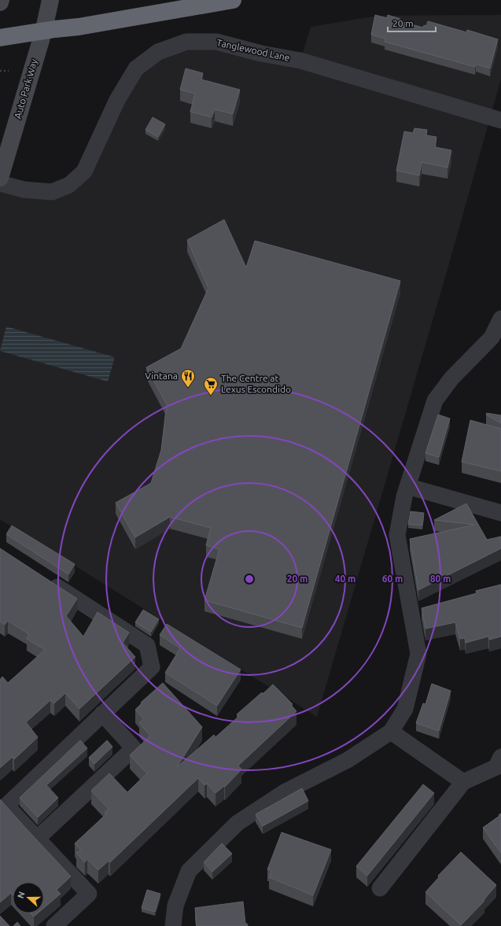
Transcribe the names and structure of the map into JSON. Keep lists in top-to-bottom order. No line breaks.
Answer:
{"streets":{"main road":["Auto Park Way"],"street":["Tanglewood Lane"]},"places":{"restaurant":["Vintana"],"supermarket":["The Centre at Lexus Escondido"]},"scale_bar":"20 m","north":"left","rings":["20 m","40 m","60 m","80 m"]}
